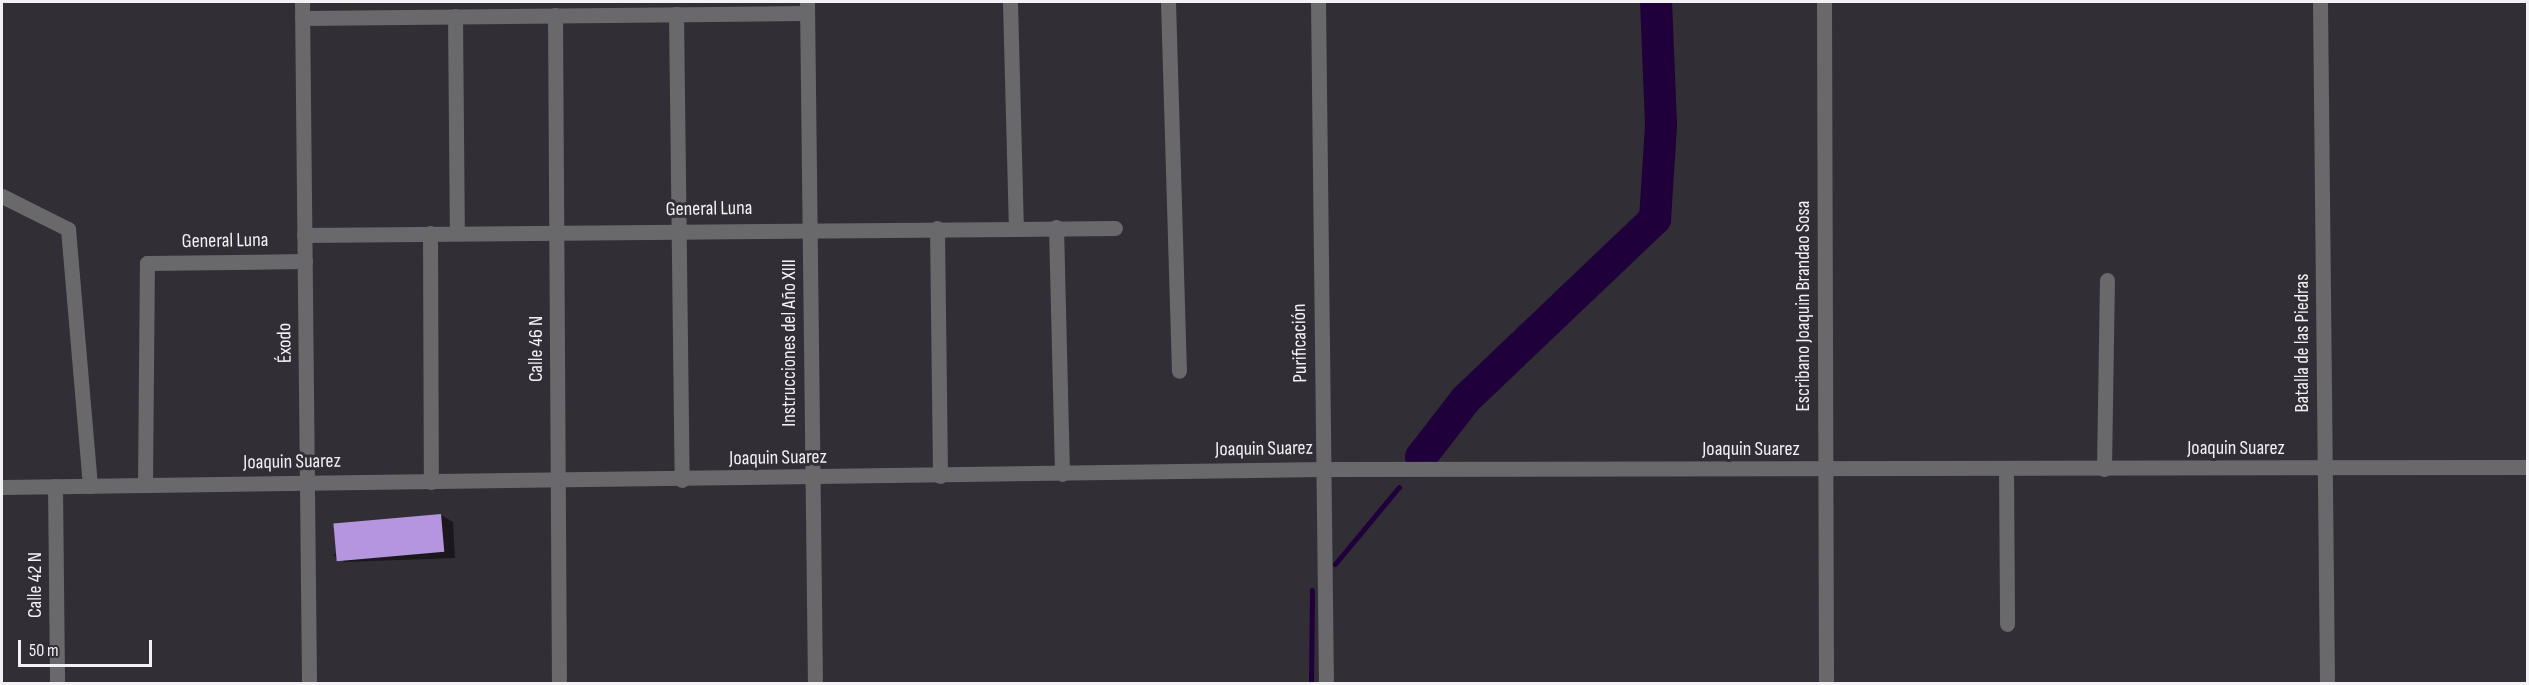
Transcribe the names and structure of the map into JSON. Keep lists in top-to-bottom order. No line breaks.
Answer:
{"streets":{"street":["General Luna","Escribano Joaquin Brandao Sosa","Éxodo","Instrucciones del Año XIII","Purificación","Batalla de las Piedras","Calle 46 N","Joaquin Suarez","Calle 42 N"]},"crossings":[["General Luna","Éxodo"],["General Luna","Instrucciones del Año XIII"],["General Luna","Calle 46 N"],["General Luna","Joaquin Suarez"],["Escribano Joaquin Brandao Sosa","Joaquin Suarez"],["Éxodo","Joaquin Suarez"],["Instrucciones del Año XIII","Joaquin Suarez"],["Purificación","Joaquin Suarez"],["Batalla de las Piedras","Joaquin Suarez"],["Calle 46 N","Joaquin Suarez"],["Joaquin Suarez","Calle 42 N"]],"scale_bar":"50 m"}
